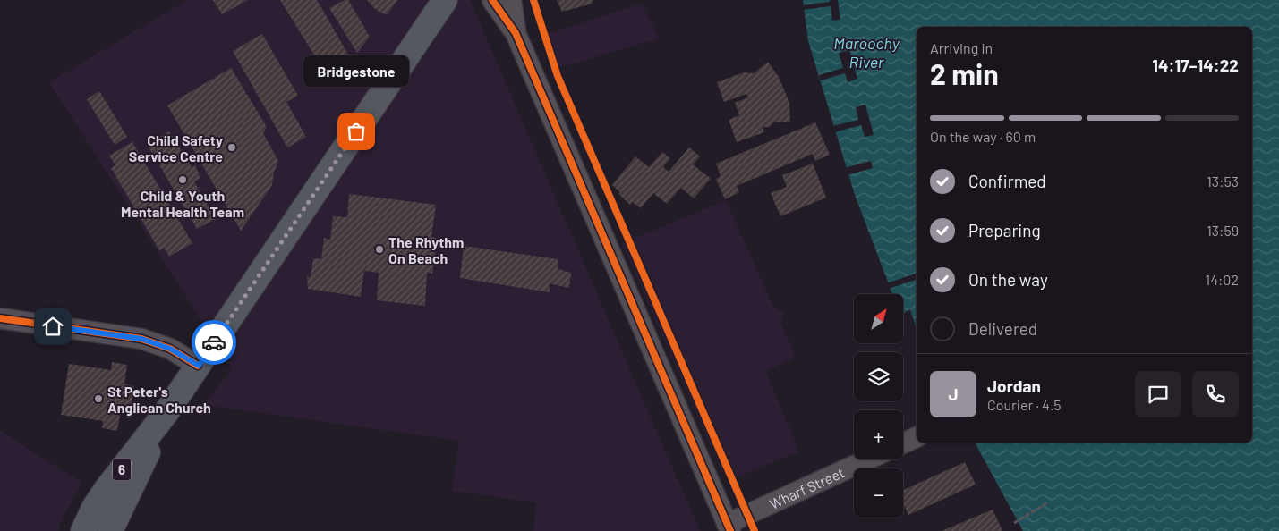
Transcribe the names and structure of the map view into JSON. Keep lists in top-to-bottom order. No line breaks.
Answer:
{"streets":{"main road":["6"],"street":["Wharf Street"]},"water":["Maroochy River"],"places":["Bridgestone","Child Safety Service Centre","Child & Youth Mental Health Team","The Rhythm On Beach","St Peter's Anglican Church"],"north":"top right","page":{"heading":["2 min","Arriving in","14:17–14:22"],"panel":["Jordan","Courier · 4.5"],"bubble":"Bridgestone","bar":"On the way · 60 m","list":[["Confirmed","13:53"],["Preparing","13:59"],["On the way","14:02"],"Delivered"],"map_buttons":["+","−"],"round":"J"}}
